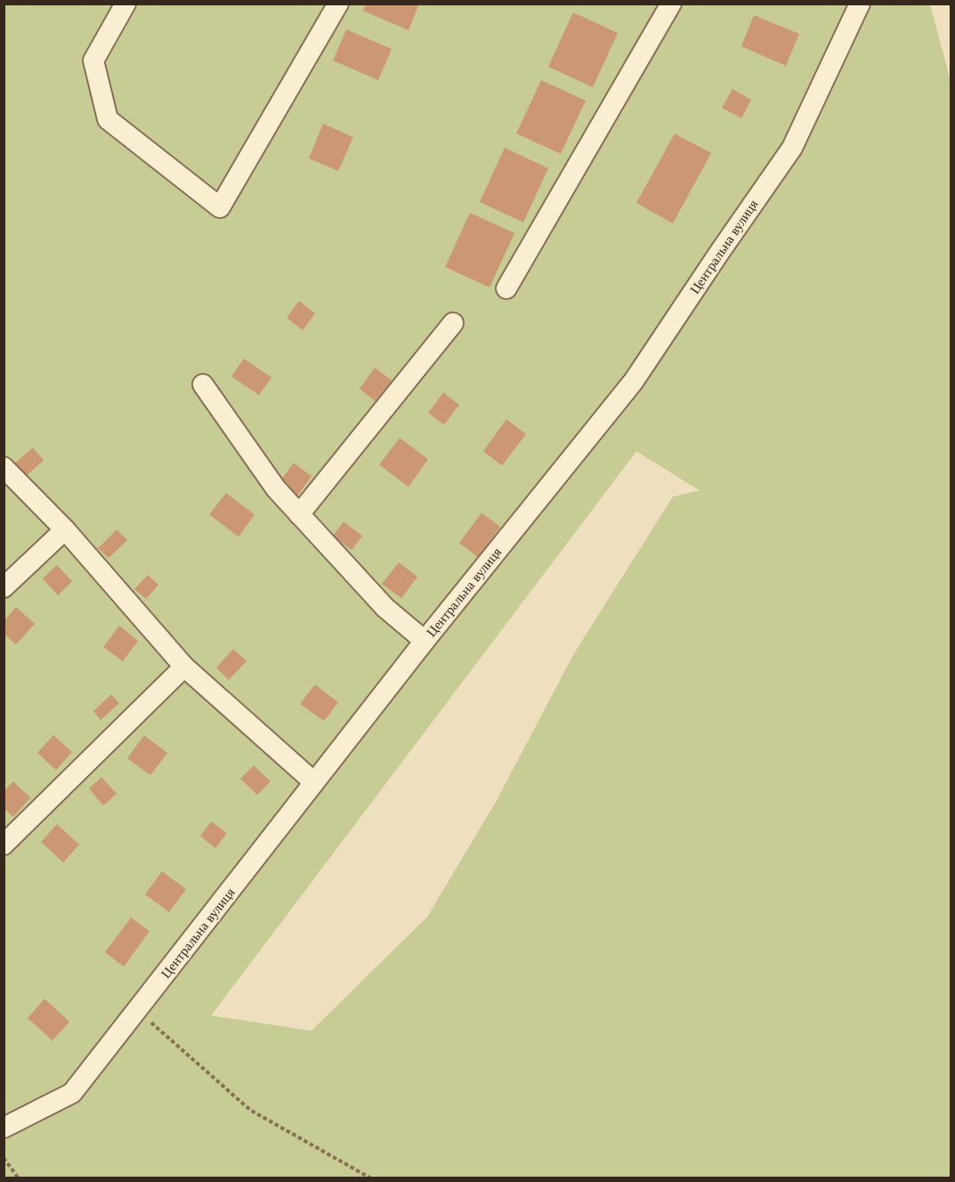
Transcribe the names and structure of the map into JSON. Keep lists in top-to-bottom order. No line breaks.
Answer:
{"streets":{"street":["Центральна вулиця"]}}
